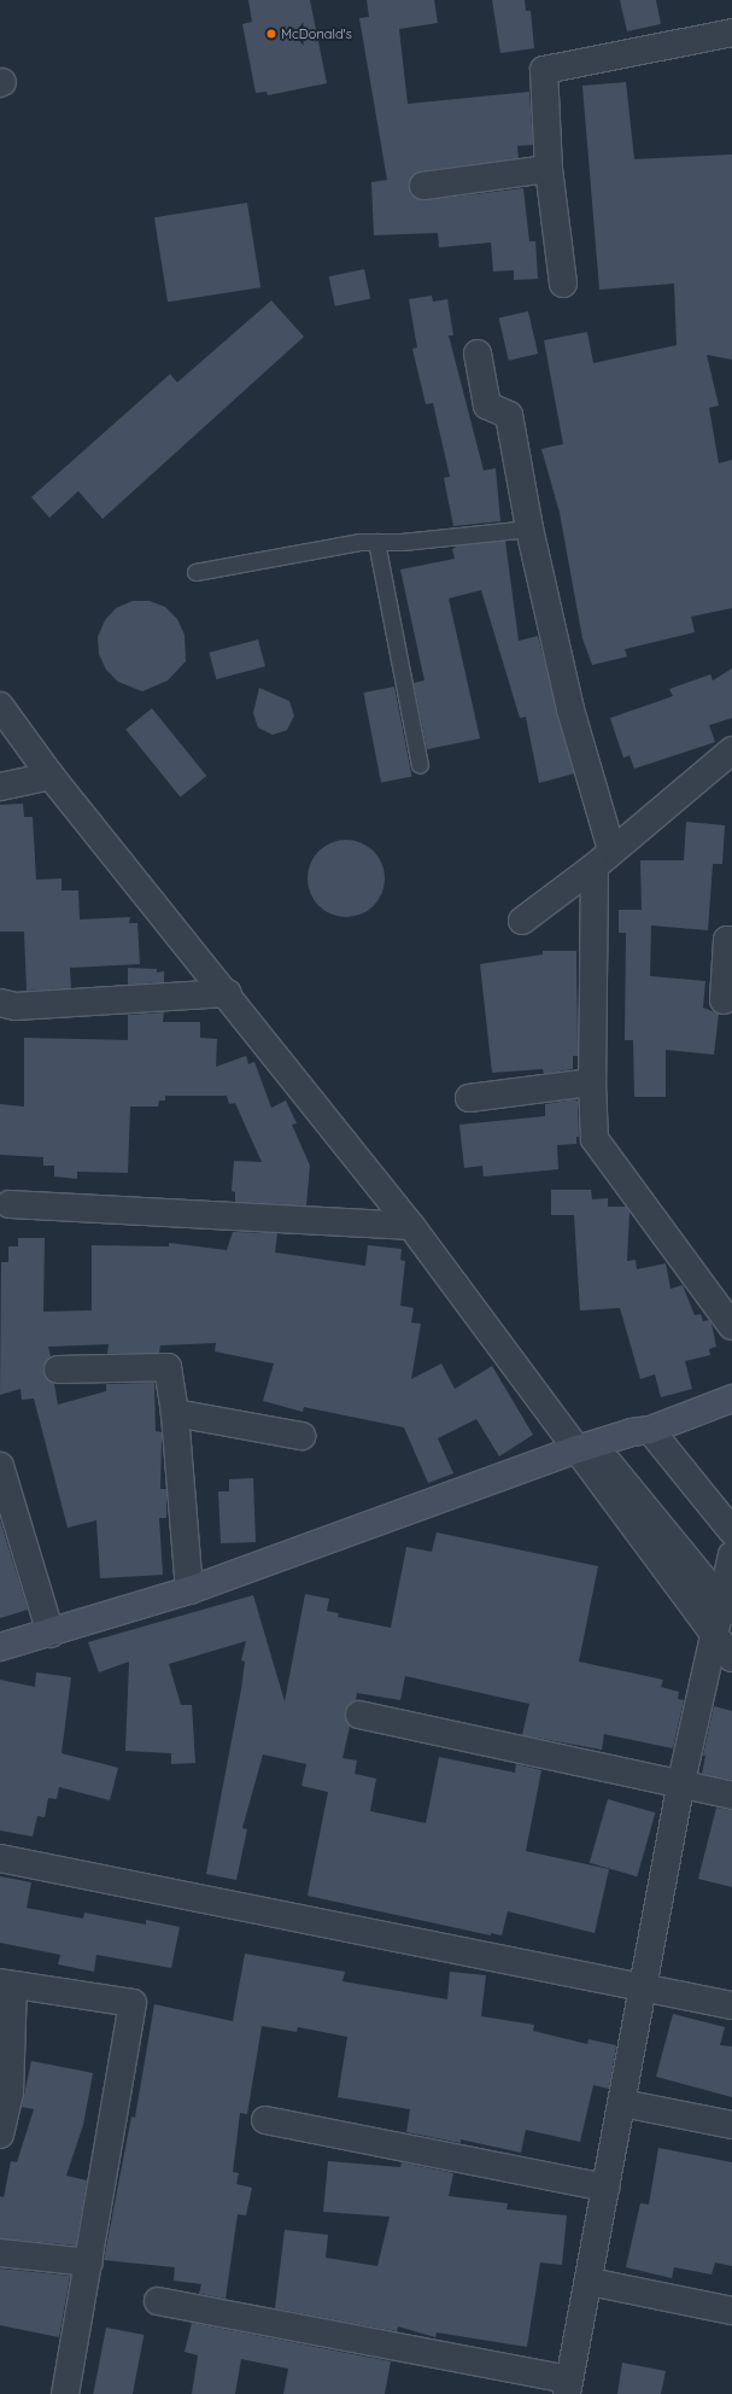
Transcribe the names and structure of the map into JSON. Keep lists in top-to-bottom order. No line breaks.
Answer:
{"places":["McDonald's"]}
